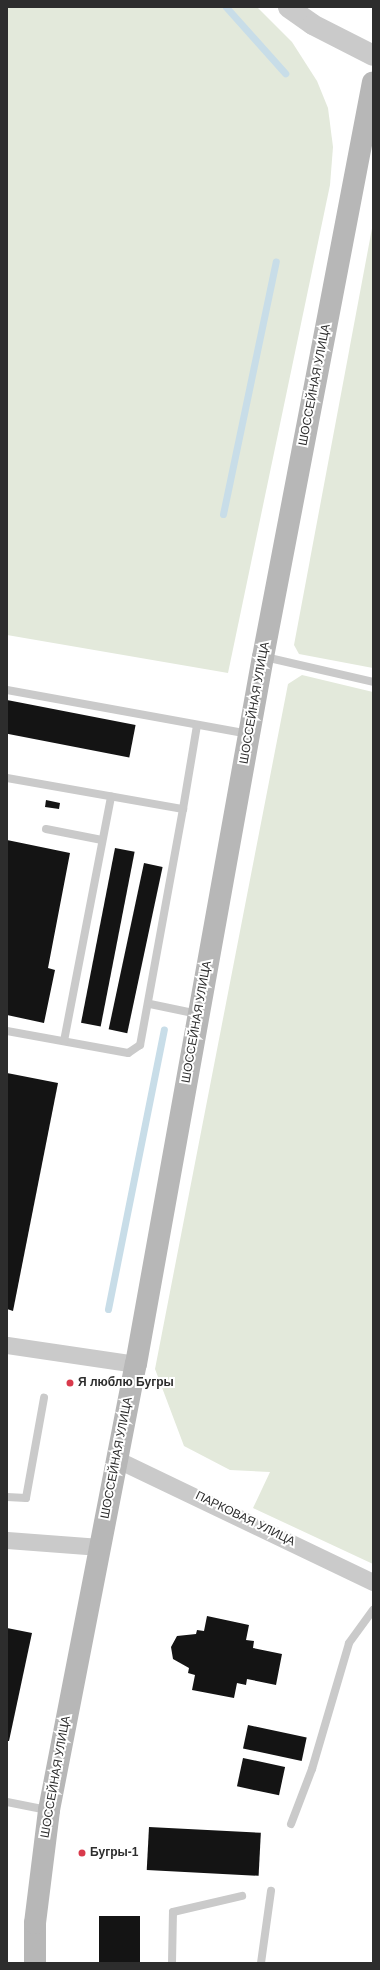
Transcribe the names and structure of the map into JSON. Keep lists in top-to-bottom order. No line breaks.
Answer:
{"streets":{"main road":["ШОССЕЙНАЯ УЛИЦА"],"street":["ПАРКОВАЯ УЛИЦА"]},"crossings":[["ШОССЕЙНАЯ УЛИЦА","ПАРКОВАЯ УЛИЦА"]],"places":["Я люблю Бугры","Бугры-1"]}
